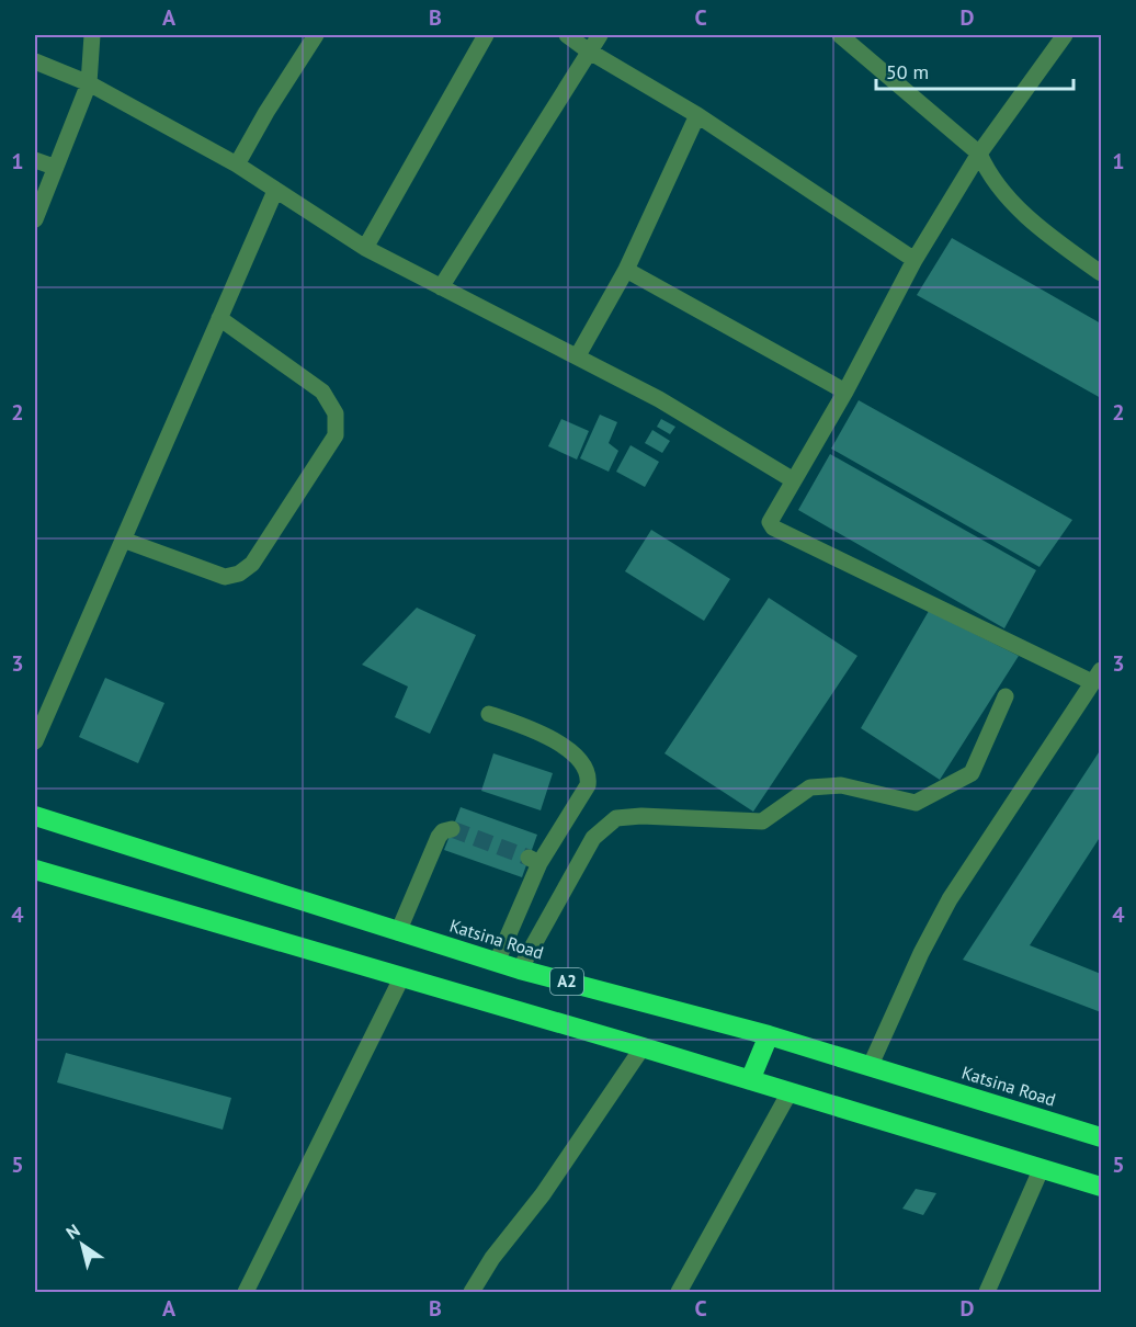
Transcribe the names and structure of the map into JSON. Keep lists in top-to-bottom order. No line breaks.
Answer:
{"streets":{"highway":["Katsina Road","A2"]},"scale_bar":"50 m","north":"top left","grid":{"columns":["A","B","C","D"],"rows":["1","2","3","4","5"]}}
